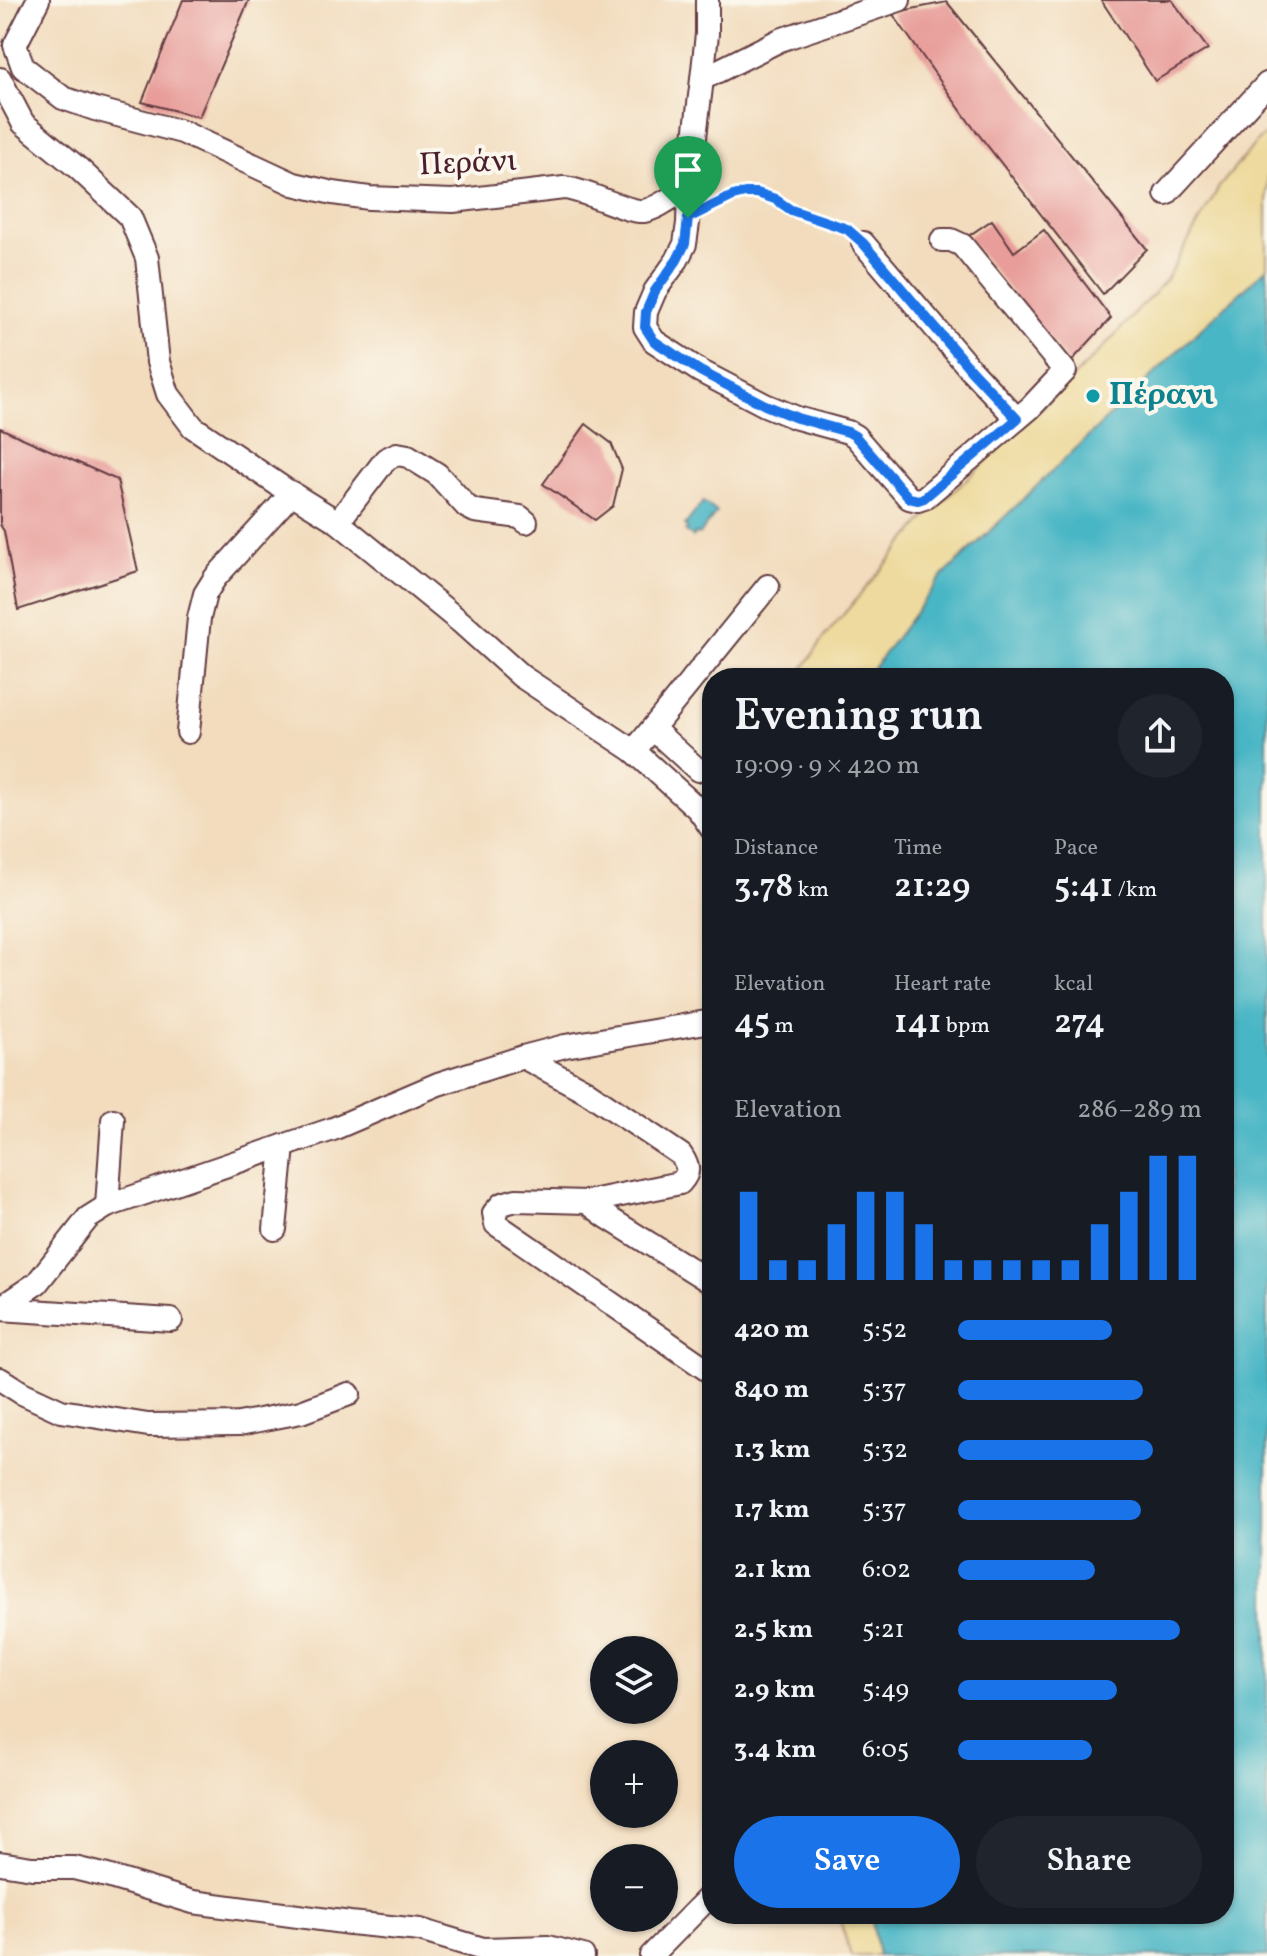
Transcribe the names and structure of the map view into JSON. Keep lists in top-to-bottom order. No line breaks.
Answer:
{"streets":{"street":["Περάνι"]},"places":["Πέρανι"],"page":{"heading":["Evening run","19:09 · 9 × 420 m"],"stats":[["Distance","3.78 km"],["Time","21:29"],["Pace","5:41 /km"],["Elevation","45 m"],["Heart rate","141 bpm"],["kcal","274"]],"chart":["Elevation","286–289 m"],"list":[{"name":"420 m","note":"5:52"},{"name":"840 m","note":"5:37"},{"name":"1.3 km","note":"5:32"},{"name":"1.7 km","note":"5:37"},{"name":"2.1 km","note":"6:02"},{"name":"2.5 km","note":"5:21"},{"name":"2.9 km","note":"5:49"},{"name":"3.4 km","note":"6:05"}],"map_buttons":["+","−"],"buttons":["Save","Share"]}}
